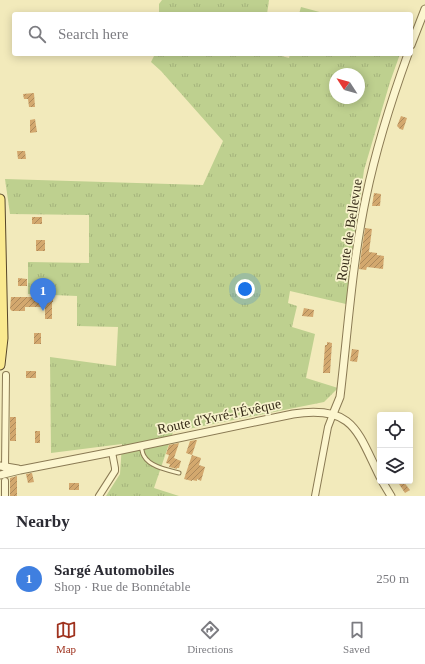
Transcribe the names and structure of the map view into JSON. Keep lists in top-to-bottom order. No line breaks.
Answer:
{"streets":{"street":["Route de Bellevue","Route d'Yvré-l'Évêque"]},"crossings":[["Route de Bellevue","Route d'Yvré-l'Évêque"]],"north":"top left","page":{"search":"Search here","pins":"1","heading":"Nearby","list":[{"mark":"1","name":"Sargé Automobiles","note":"Shop · Rue de Bonnétable","value":"250 m"}],"nav":["Map","Directions","Saved"]}}
